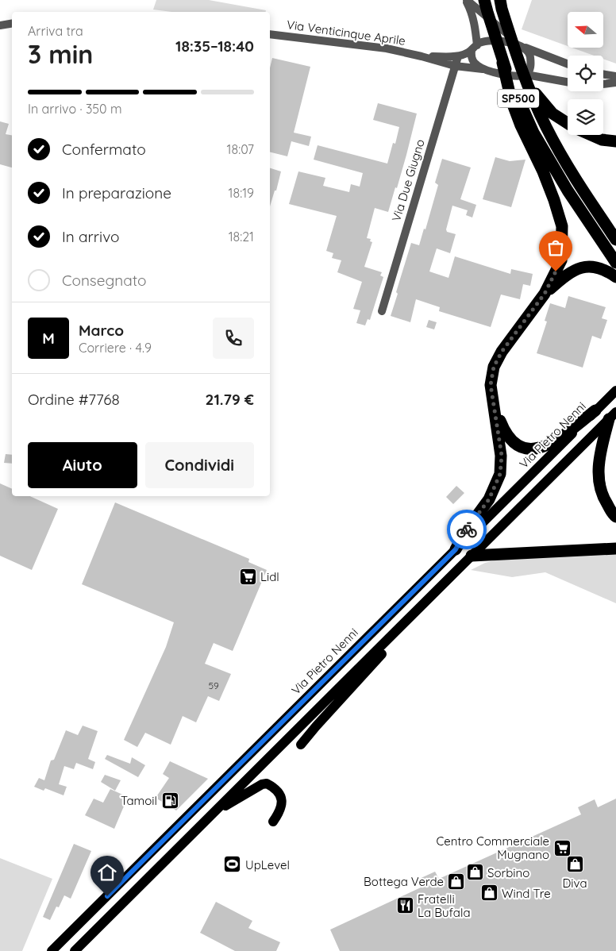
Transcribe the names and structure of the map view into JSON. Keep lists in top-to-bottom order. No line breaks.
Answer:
{"streets":{"highway":["SP500"],"main road":["Via Pietro Nenni"],"street":["Via Venticinque Aprile","Via Due Giugno"]},"crossings":[["Via Venticinque Aprile","SP500"],["Via Venticinque Aprile","Via Due Giugno"]],"places":{"supermarket":["Lidl","Centro Commerciale Mugnano"],"fuel station":["Tamoil"],"sports":["UpLevel"],"shop":["Diva","Sorbino","Bottega Verde","Wind Tre"],"restaurant":["Fratelli La Bufala"]},"house_numbers":["59"],"north":"left","page":{"heading":["3 min","Arriva tra","18:35–18:40"],"panel":["Marco","Corriere · 4.9","Ordine #7768","21.79 €"],"bar":"In arrivo · 350 m","list":[["Confermato","18:07"],["In preparazione","18:19"],["In arrivo","18:21"],"Consegnato"],"round":"M","buttons":["Aiuto","Condividi"]}}
